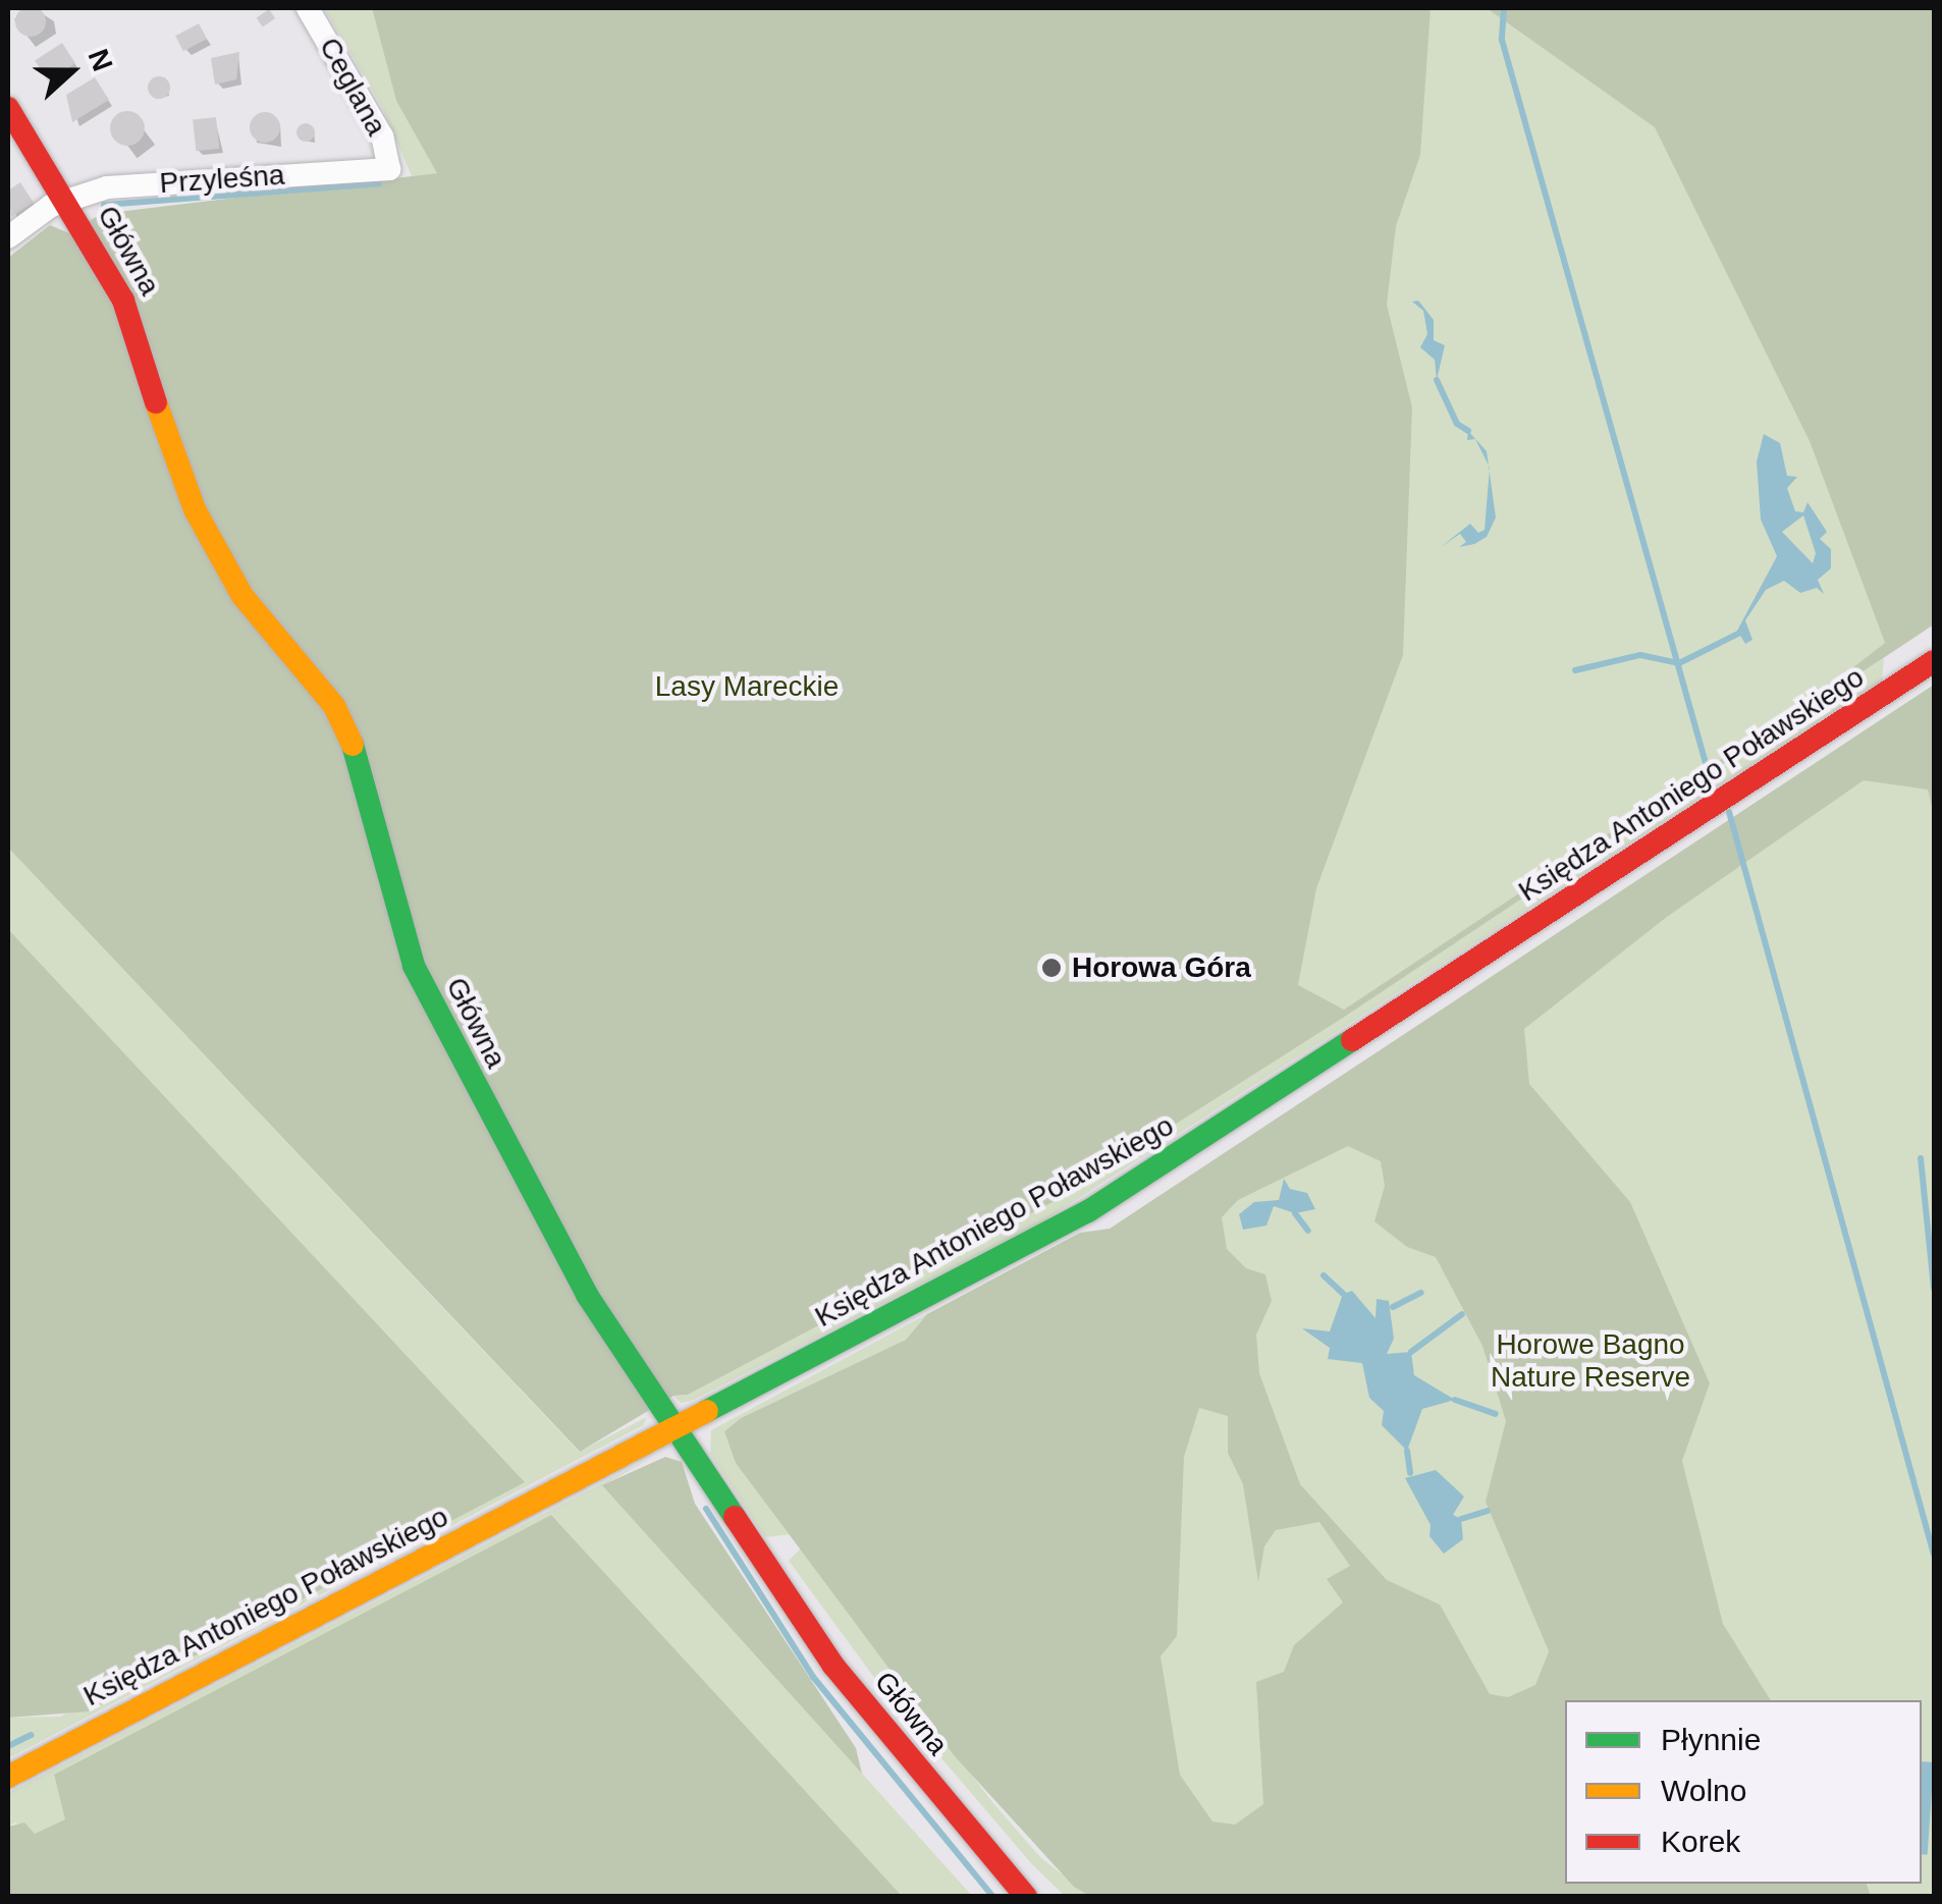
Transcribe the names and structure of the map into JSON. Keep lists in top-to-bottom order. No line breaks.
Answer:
{"streets":{"main road":["Główna","Księdza Antoniego Poławskiego"],"street":["Ceglana","Przyleśna"]},"crossings":[["Ceglana","Przyleśna"],["Przyleśna","Główna"],["Główna","Księdza Antoniego Poławskiego"]],"parks":["Lasy Mareckie","Horowe Bagno Nature Reserve"],"places":["Horowa Góra"],"legend":["Płynnie","Wolno","Korek"],"north":"right"}
